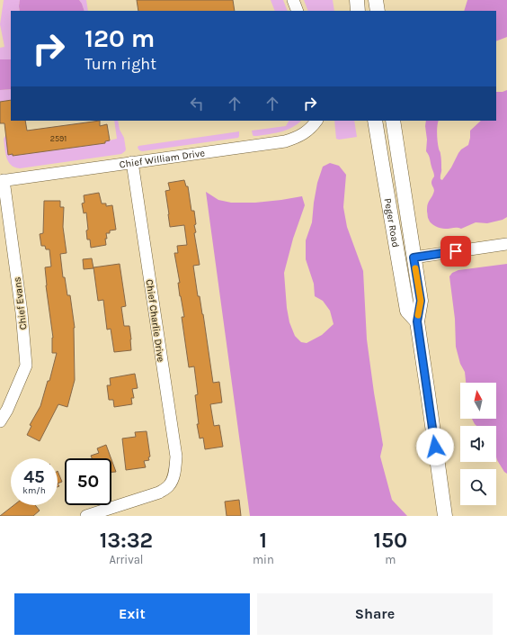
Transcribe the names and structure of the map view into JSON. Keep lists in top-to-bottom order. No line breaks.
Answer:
{"streets":{"main road":["Peger Road"],"street":["Chief William Drive","Chief Evans","Chief Charlie Drive"]},"crossings":[["Chief William Drive","Chief Evans"],["Chief William Drive","Chief Charlie Drive"]],"house_numbers":["2591"],"north":"top","page":{"turn":["120 m","Turn right"],"speed":"45 km/h","limit":"50","eta":["13:32","Arrival","1","min","150","m"],"buttons":["Exit","Share"]}}
